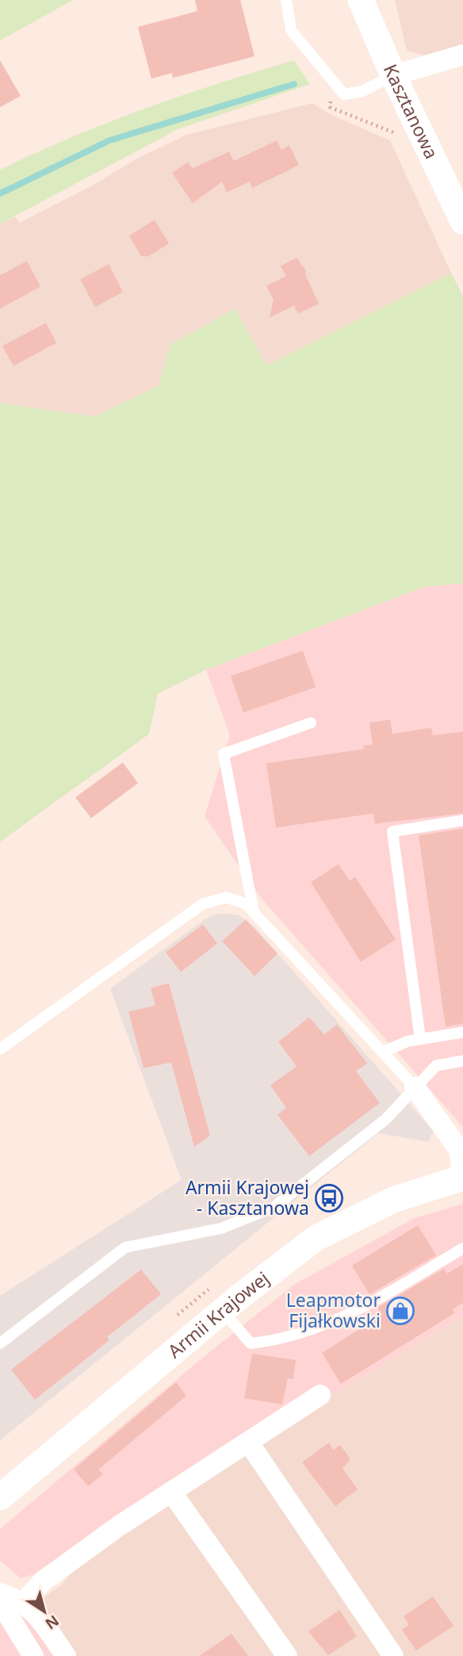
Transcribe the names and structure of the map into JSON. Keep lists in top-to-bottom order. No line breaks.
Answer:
{"streets":{"street":["Kasztanowa","Armii Krajowej"]},"places":{"bus stop":["Armii Krajowej - Kasztanowa"],"shop":["Leapmotor Fijałkowski"]},"north":"bottom right"}
